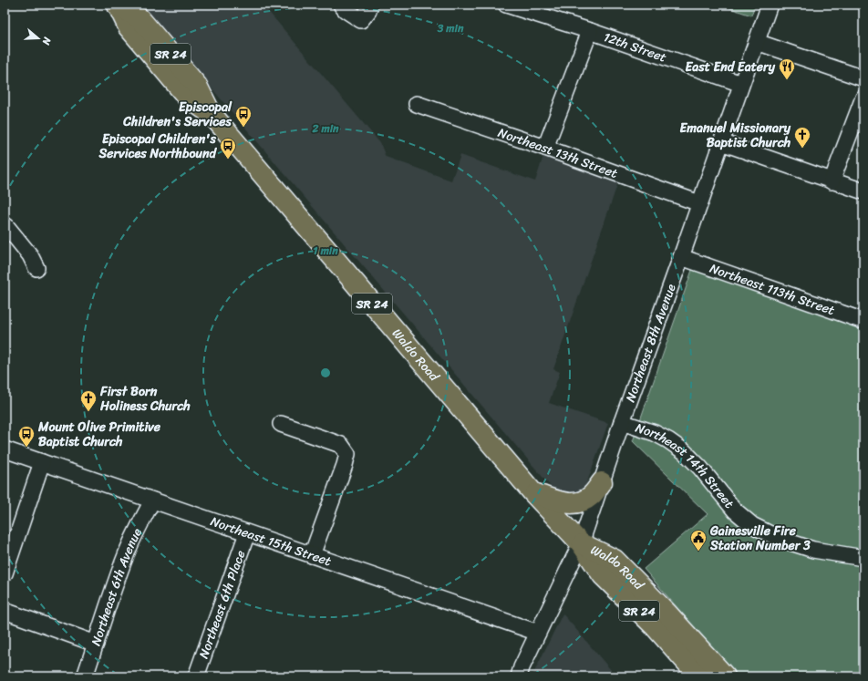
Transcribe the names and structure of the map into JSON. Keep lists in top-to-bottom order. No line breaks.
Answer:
{"streets":{"highway":["SR 24","Waldo Road"],"street":["12th Street","Northeast 13th Street","Northeast 113th Street","Northeast 8th Avenue","Northeast 14th Street","Northeast 15th Street","Northeast 6th Avenue","Northeast 6th Place"]},"crossings":[["12th Street","Northeast 8th Avenue"],["Northeast 13th Street","Northeast 8th Avenue"],["Northeast 113th Street","Northeast 8th Avenue"],["Northeast 8th Avenue","Waldo Road"],["Northeast 8th Avenue","Northeast 14th Street"],["Northeast 8th Avenue","Northeast 15th Street"],["Northeast 15th Street","Northeast 6th Avenue"],["Northeast 15th Street","Northeast 6th Place"]],"places":{"restaurant":["East End Eatery"],"bus stop":["Episcopal Children's Services","Episcopal Children's Services Northbound","Mount Olive Primitive Baptist Church"],"church":["Emanuel Missionary Baptist Church","First Born Holiness Church"],"public building":["Gainesville Fire Station Number 3"]},"north":"right","rings":["3 min","2 min","1 min"]}
